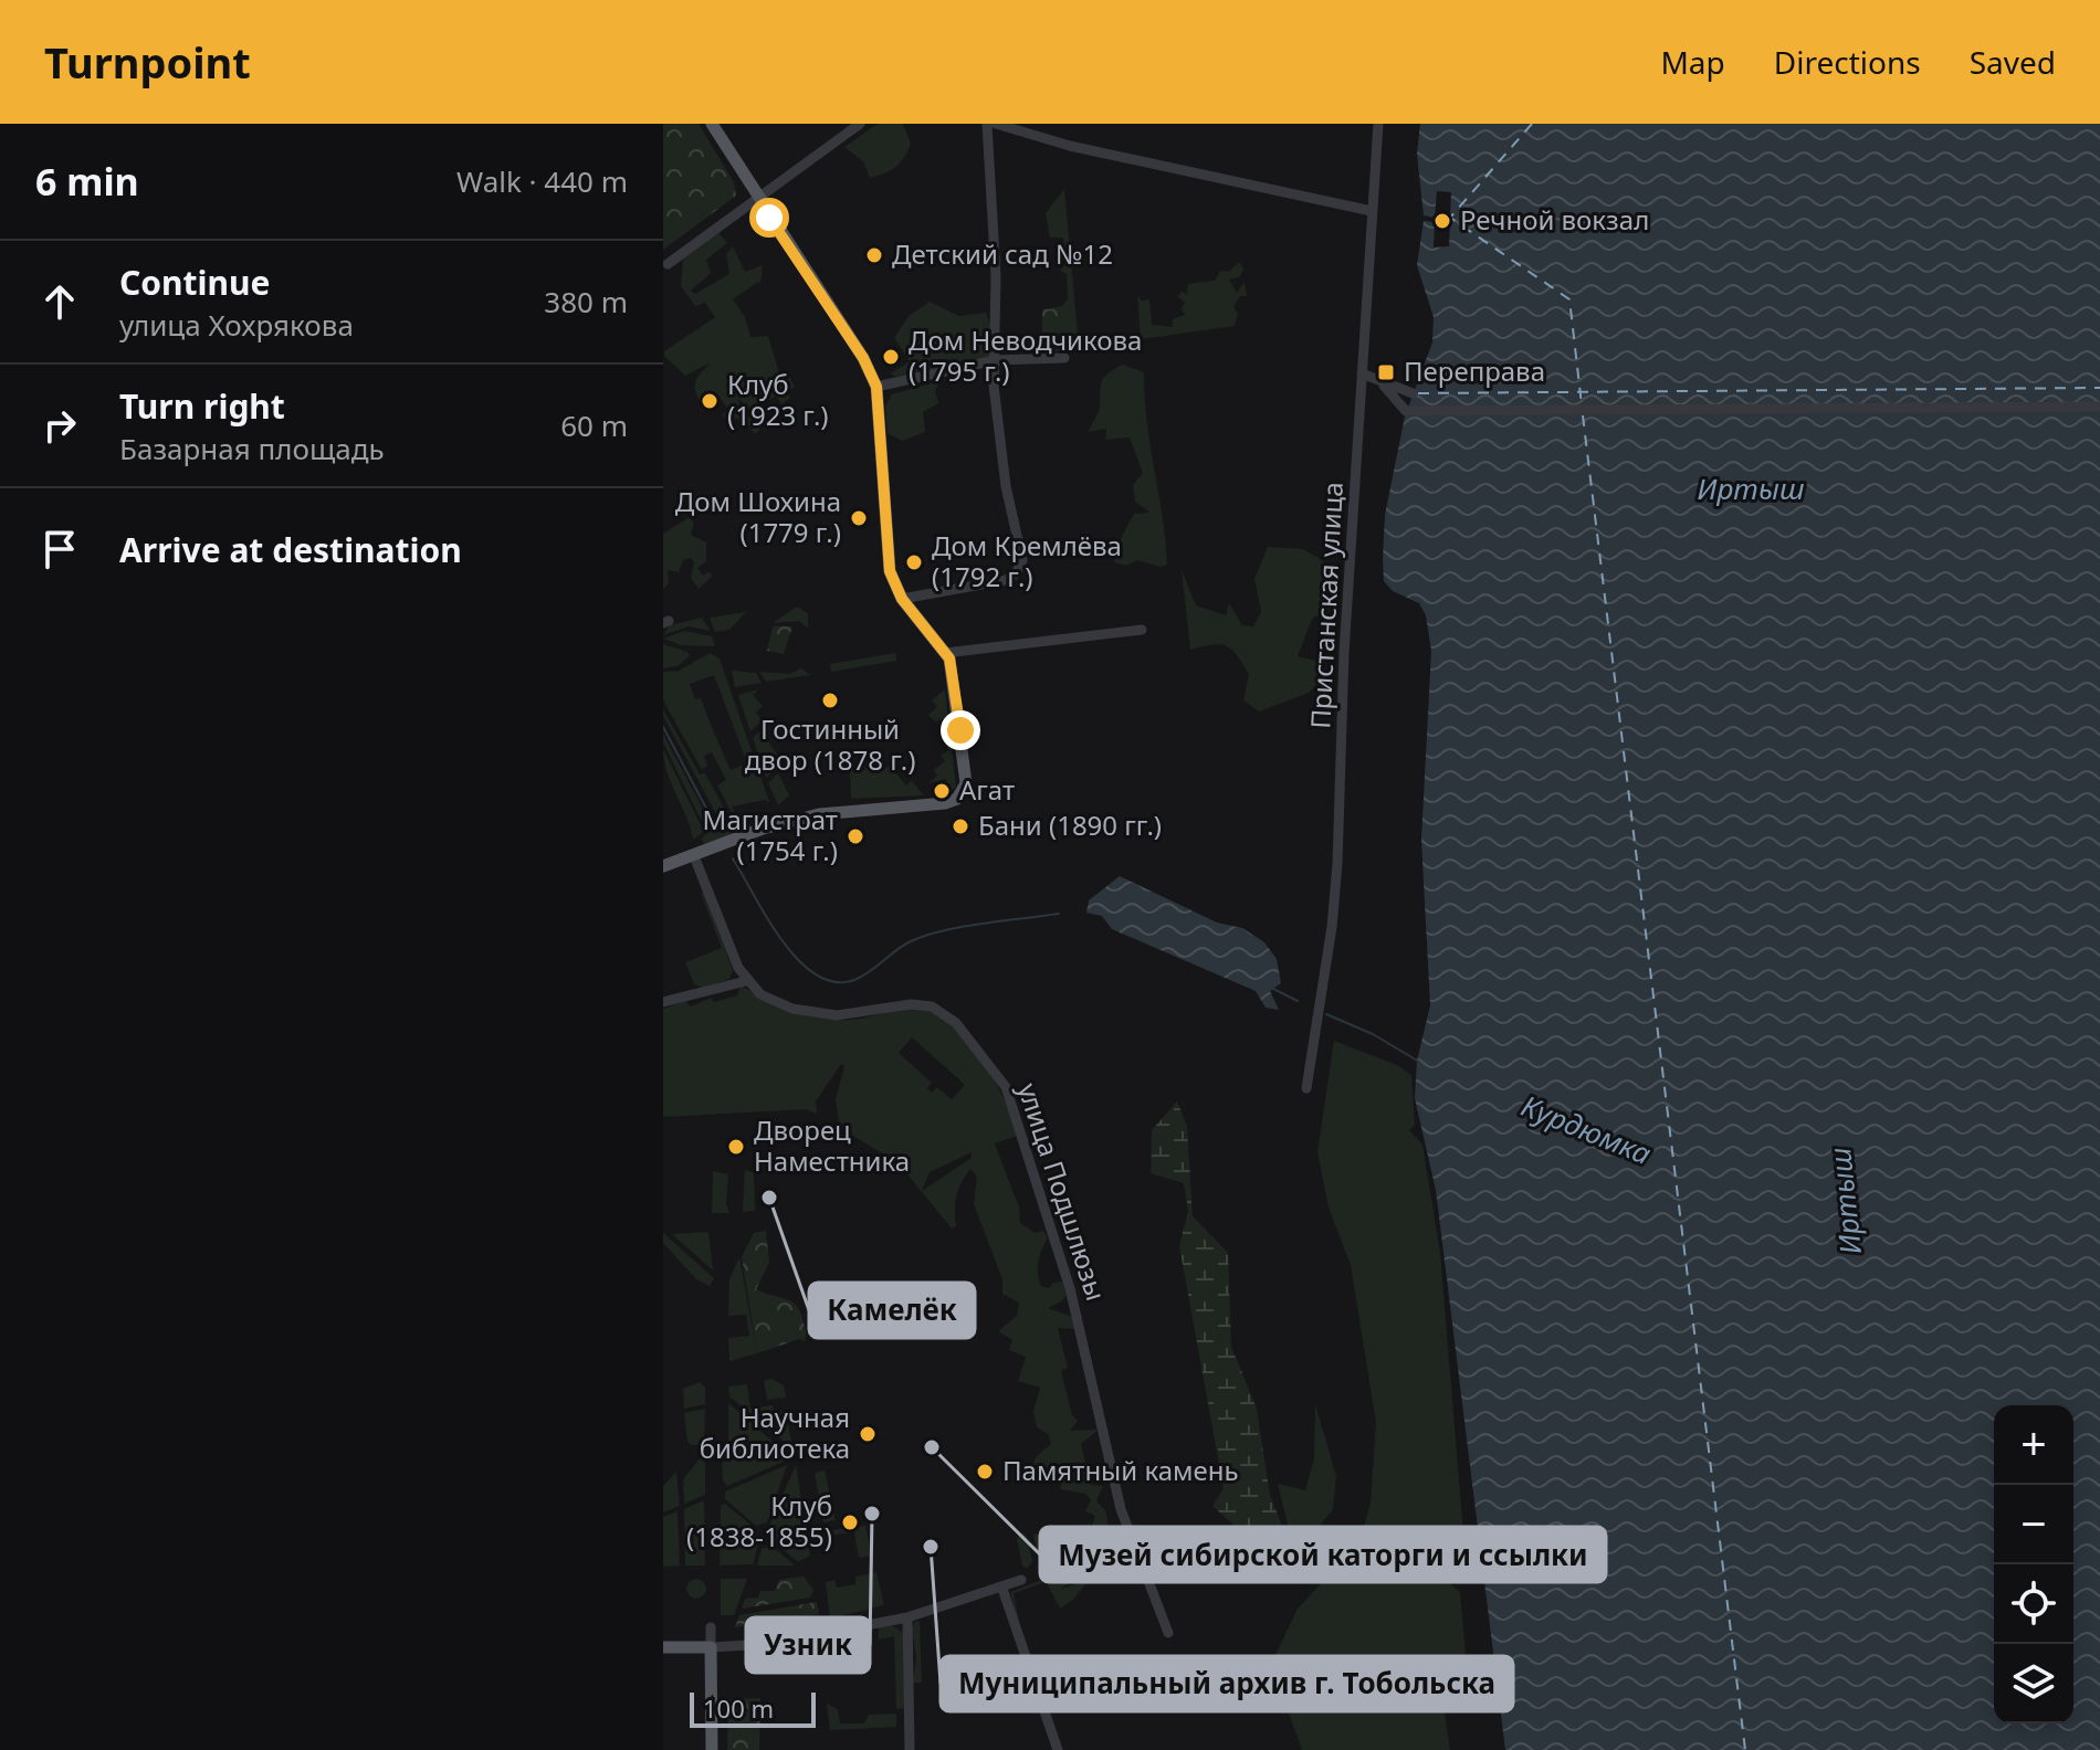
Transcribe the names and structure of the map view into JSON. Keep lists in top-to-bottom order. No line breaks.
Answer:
{"streets":{"street":["Пристанская улица","улица Подшлюзы"]},"water":["Иртыш","Курдюмка"],"places":{"other":["Речной вокзал","Детский сад №12","Дом Неводчикова (1795 г.)","Клуб (1923 г.)","Дом Шохина (1779 г.)","Дом Кремлёва (1792 г.)","Гостинный двор (1878 г.)","Агат","Бани (1890 гг.)","Магистрат (1754 г.)","Дворец Наместника","Камелёк","Научная библиотека","Музей сибирской каторги и ссылки","Памятный камень","Узник","Клуб (1838-1855)","Муниципальный архив г. Тобольска"],"transit":["Переправа"]},"scale_bar":"100 m","page":{"header":"Turnpoint","nav":["Map","Directions","Saved"],"heading":["6 min","Walk · 440 m"],"list":[["Continue","улица Хохрякова","380 m"],["Turn right","Базарная площадь","60 m"],"Arrive at destination"],"map_buttons":["+","−"],"scale":"100 m"}}
